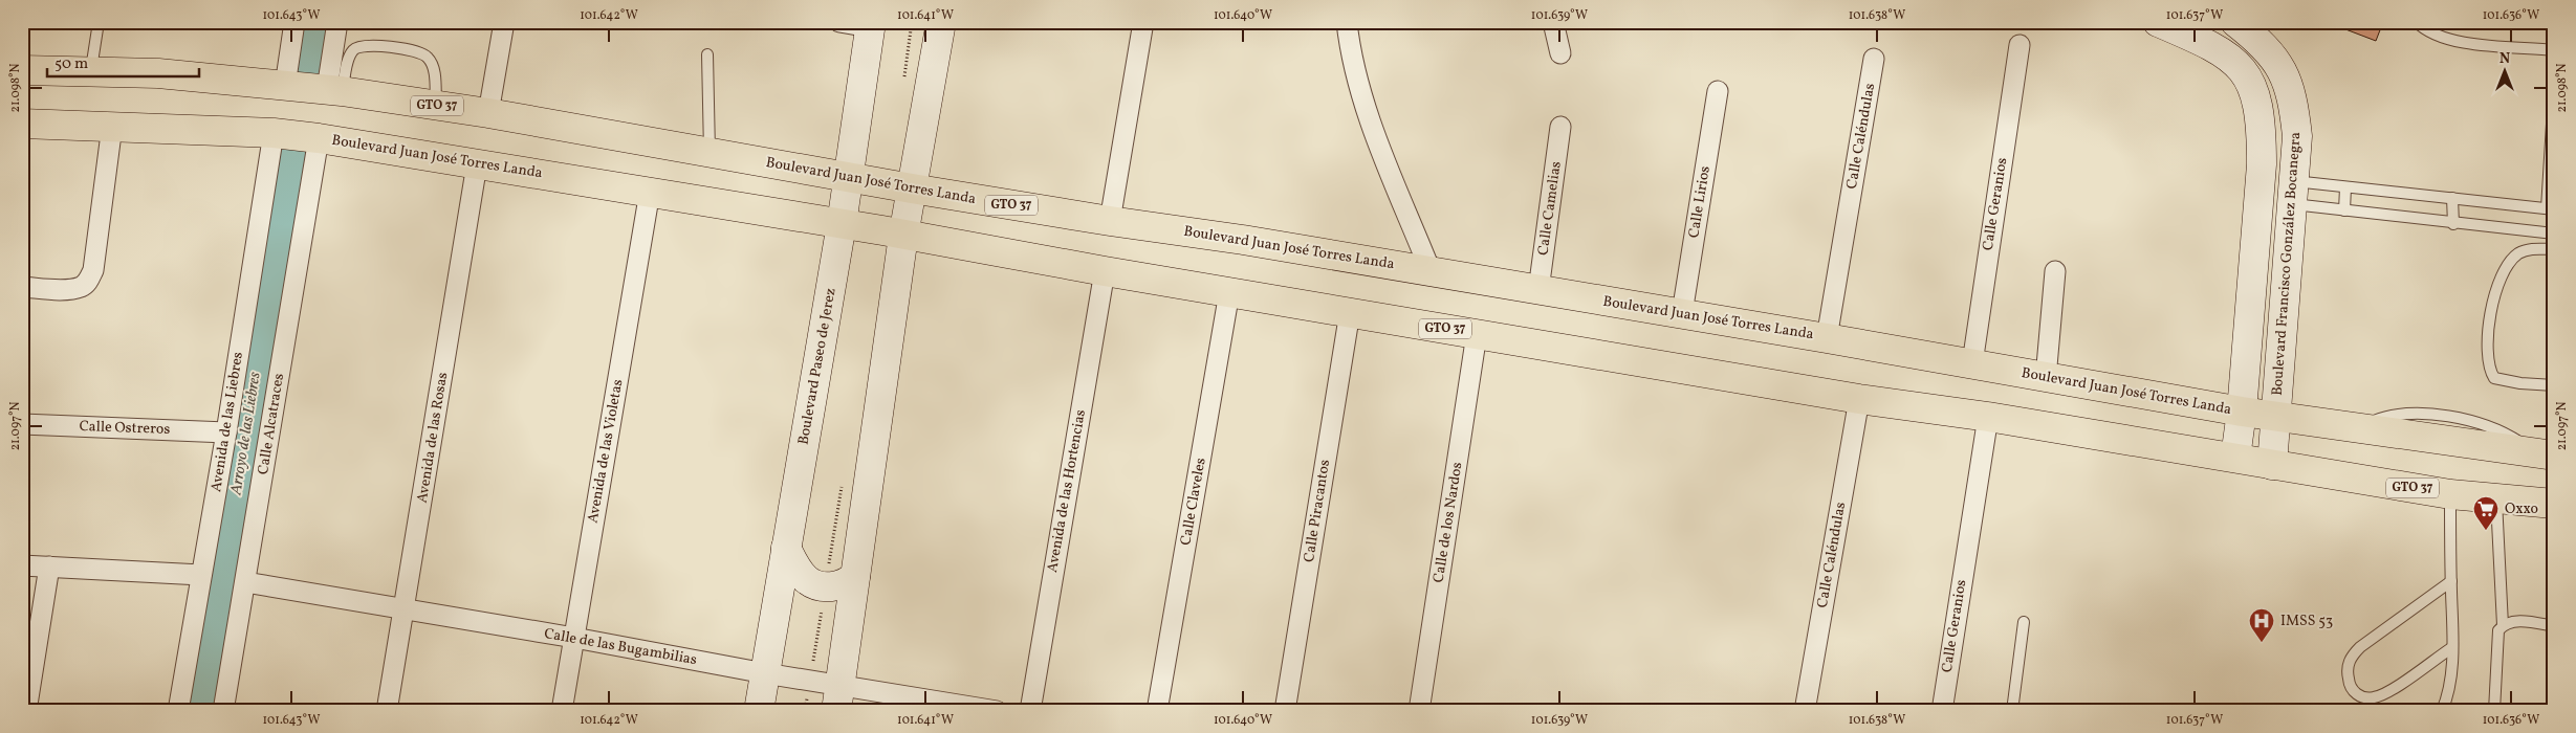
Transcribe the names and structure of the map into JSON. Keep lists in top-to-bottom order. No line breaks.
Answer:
{"streets":{"main road":["GTO 37","Boulevard Juan José Torres Landa","Boulevard Francisco González Bocanegra","Boulevard Paseo de Jerez"],"street":["Calle Caléndulas","Calle Lirios","Calle Geranios","Calle Camelias","Avenida de las Liebres","Calle Alcatraces","Calle Ostreros","Avenida de las Rosas","Avenida de las Violetas","Avenida de las Hortencias","Calle Claveles","Calle Piracantos","Calle de los Nardos","Calle de las Bugambilias"]},"crossings":[["Calle Caléndulas","Boulevard Juan José Torres Landa"],["Boulevard Juan José Torres Landa","Calle Lirios"],["Boulevard Juan José Torres Landa","Calle Geranios"],["Boulevard Juan José Torres Landa","Calle Camelias"],["Boulevard Juan José Torres Landa","Boulevard Francisco González Bocanegra"],["Boulevard Juan José Torres Landa","Boulevard Paseo de Jerez"],["Boulevard Juan José Torres Landa","Avenida de las Liebres"],["Boulevard Juan José Torres Landa","Calle Alcatraces"],["Boulevard Juan José Torres Landa","Avenida de las Rosas"],["Boulevard Juan José Torres Landa","Avenida de las Violetas"],["Boulevard Juan José Torres Landa","Avenida de las Hortencias"],["Boulevard Juan José Torres Landa","Calle Claveles"],["Boulevard Juan José Torres Landa","Calle Piracantos"],["Boulevard Juan José Torres Landa","Calle de los Nardos"],["Boulevard Paseo de Jerez","Calle de las Bugambilias"],["Avenida de las Liebres","Calle Ostreros"],["Calle Alcatraces","Calle de las Bugambilias"],["Avenida de las Rosas","Calle de las Bugambilias"],["Avenida de las Violetas","Calle de las Bugambilias"]],"water":["Arroyo de las Liebres"],"places":{"supermarket":["Oxxo"],"hospital":["IMSS 53"]},"scale_bar":"50 m","north":"top","coordinates":["101.643°W","101.642°W","101.641°W","101.640°W","101.639°W","101.638°W","101.637°W","101.636°W","21.098°N","21.097°N"]}
